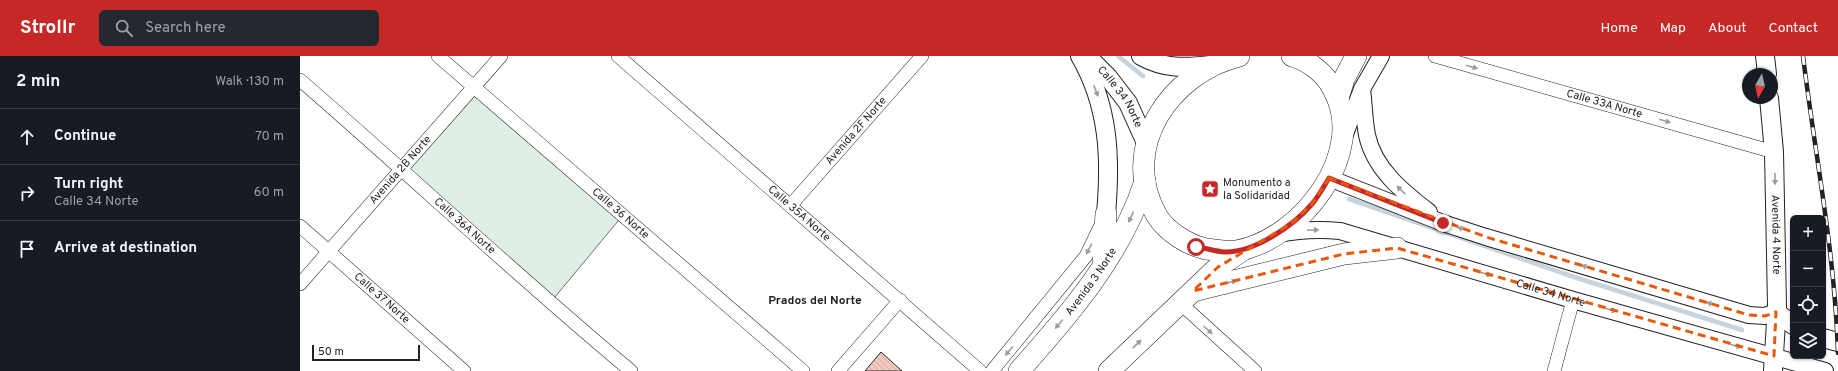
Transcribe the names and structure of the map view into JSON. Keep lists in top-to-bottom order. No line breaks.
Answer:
{"streets":{"main road":["Calle 34 Norte","Avenida 4 Norte","Avenida 3 Norte"],"street":["Calle 33A Norte","Avenida 2F Norte","Avenida 2B Norte","Calle 35A Norte","Calle 36 Norte","Calle 36A Norte","Calle 37 Norte"]},"crossings":[["Calle 34 Norte","Avenida 4 Norte"],["Calle 33A Norte","Avenida 4 Norte"],["Avenida 2F Norte","Calle 35A Norte"],["Avenida 2B Norte","Calle 36 Norte"],["Avenida 2B Norte","Calle 36A Norte"],["Avenida 2B Norte","Calle 37 Norte"]],"one_way":["Calle 34 Norte","Calle 33A Norte","Avenida 4 Norte","Avenida 3 Norte"],"districts":["Prados del Norte"],"places":{"place":["Monumento a la Solidaridad"]},"scale_bar":"50 m","north":"bottom","page":{"header":"Strollr","search":"Search here","nav":["Home","Map","About","Contact"],"heading":["2 min","Walk · 130 m"],"list":[["Continue","70 m"],["Turn right","Calle 34 Norte","60 m"],"Arrive at destination"],"map_buttons":["+","−"],"scale":"50 m"}}
